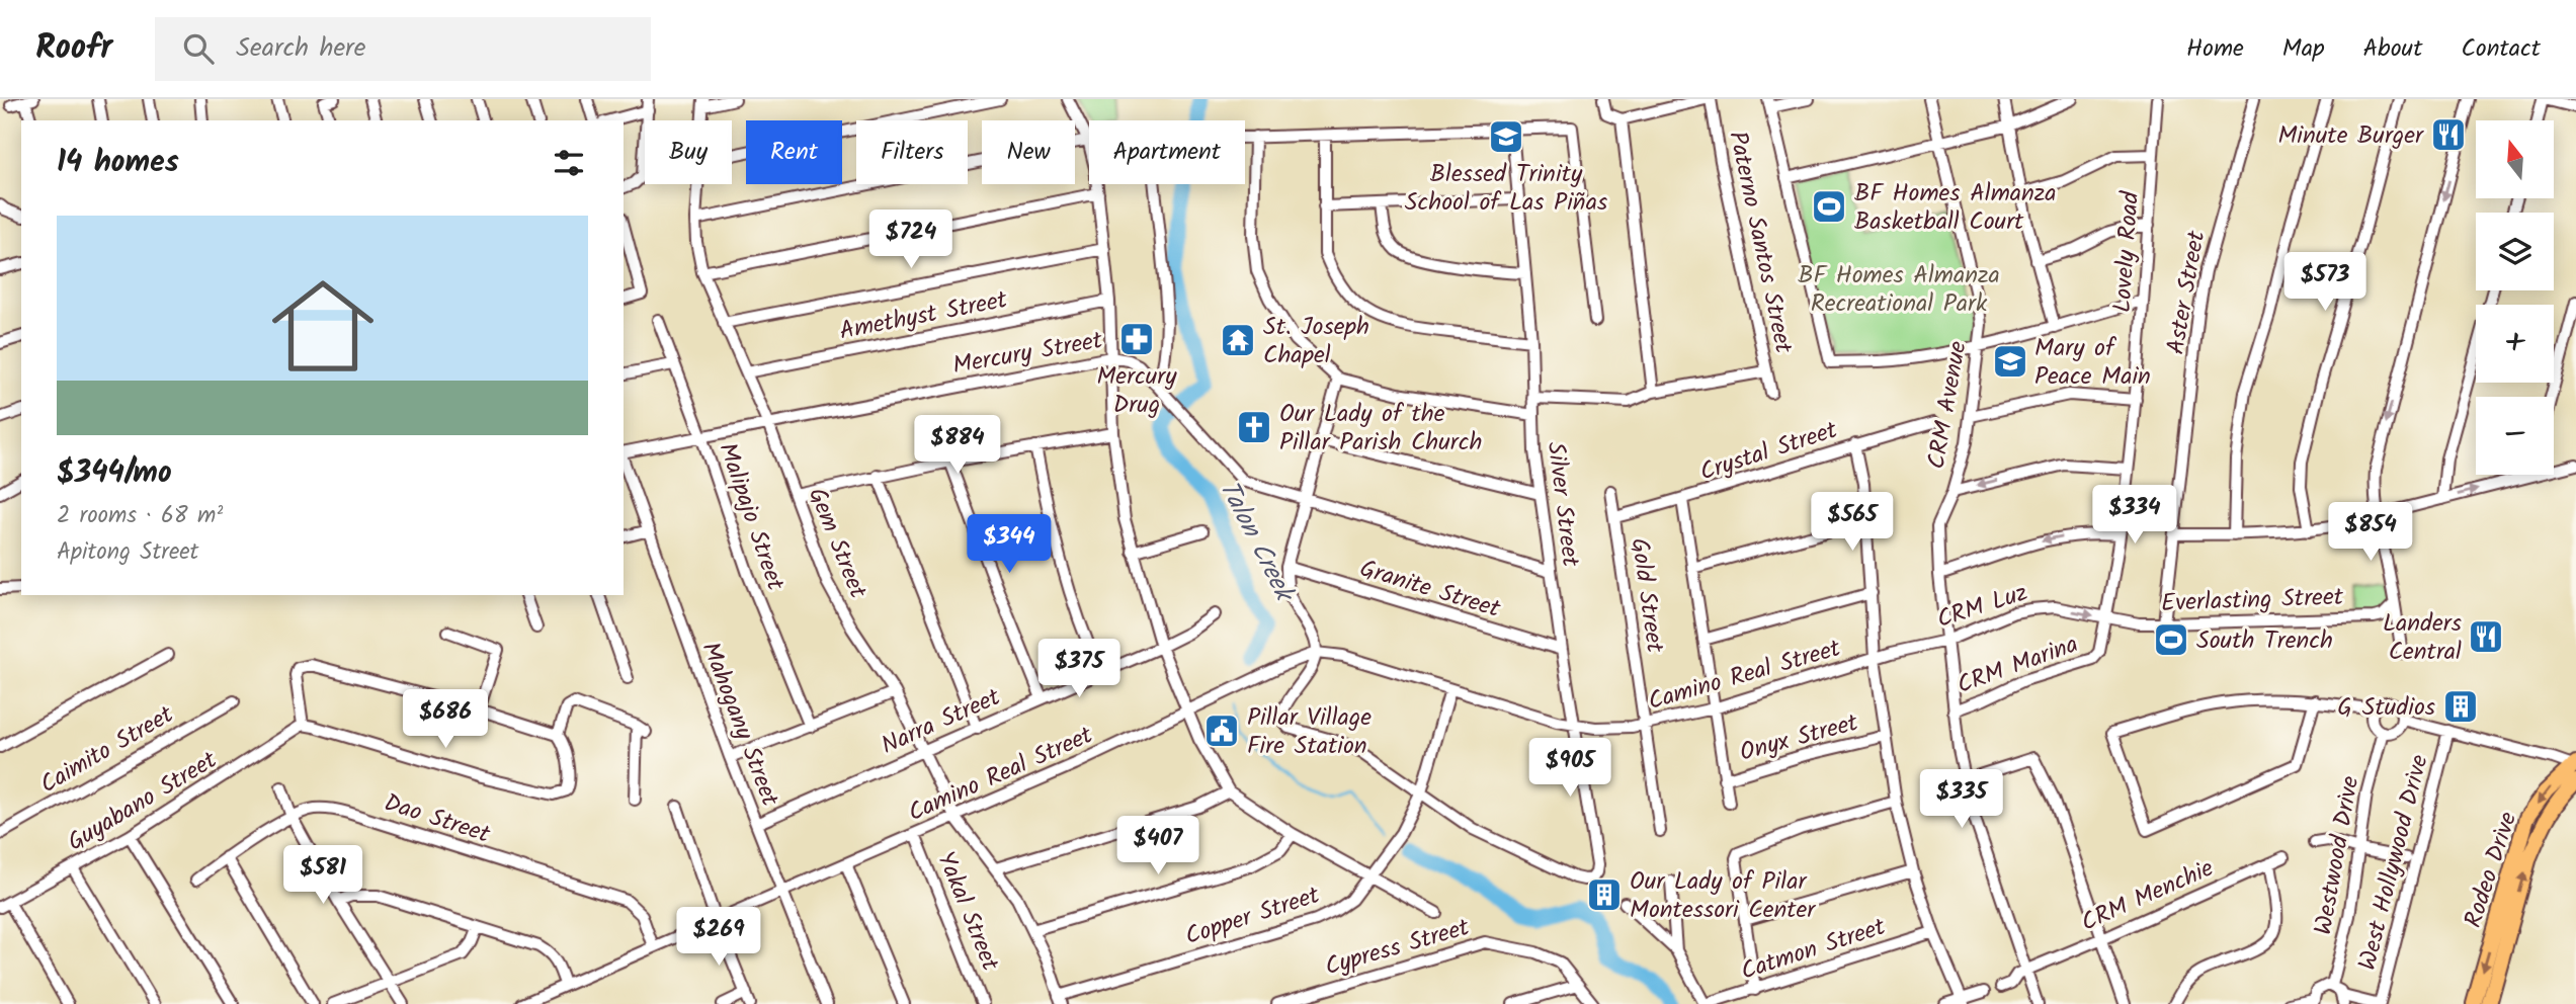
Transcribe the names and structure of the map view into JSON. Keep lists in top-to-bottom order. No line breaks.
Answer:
{"streets":{"main road":["Rodeo Drive"],"street":["Paterno Santos Street","Lovely Road","Aster Street","Amethyst Street","Mercury Street","CRM Avenue","Crystal Street","Silver Street","Malipajo Street","Gem Street","Granite Street","Gold Street","Everlasting Street","CRM Luz","CRM Marina","Camino Real Street","Narra Street","Mahogany Street","Onyx Street","Caimito Street","Guyabano Street","Dao Street","Westwood Drive","West Hollywood Drive","CRM Menchie","Yakal Street","Copper Street","Cypress Street","Catmon Street"]},"crossings":[["Lovely Road","Everlasting Street"],["Lovely Road","CRM Luz"],["Lovely Road","CRM Marina"],["Aster Street","Everlasting Street"],["Amethyst Street","Gem Street"],["Mercury Street","Silver Street"],["Mercury Street","Malipajo Street"],["Mercury Street","Gem Street"],["CRM Avenue","CRM Luz"],["CRM Avenue","CRM Marina"],["CRM Avenue","CRM Menchie"],["Crystal Street","Gold Street"],["Silver Street","Granite Street"],["Silver Street","Camino Real Street"],["Silver Street","Copper Street"],["Gem Street","Camino Real Street"],["Gem Street","Narra Street"],["Gem Street","Copper Street"],["Gold Street","Camino Real Street"],["Everlasting Street","CRM Luz"],["Everlasting Street","CRM Marina"],["CRM Luz","CRM Marina"],["CRM Luz","Camino Real Street"],["Camino Real Street","Mahogany Street"],["Camino Real Street","Dao Street"],["Camino Real Street","Yakal Street"],["Camino Real Street","Copper Street"],["Narra Street","Mahogany Street"]],"water":["Talon Creek"],"parks":["BF Homes Almanza Recreational Park"],"places":{"restaurant":["Minute Burger","Landers Central"],"school or university":["Blessed Trinity School of Las Piñas","Mary of Peace Main"],"sports":["BF Homes Almanza Basketball Court","South Trench"],"pharmacy":["Mercury Drug"],"temple":["St. Joseph Chapel"],"church":["Our Lady of the Pillar Parish Church"],"building":["G Studios","Our Lady of Pilar Montessori Center"],"public building":["Pillar Village Fire Station"]},"north":"top","page":{"header":"Roofr","search":"Search here","nav":["Home","Map","About","Contact"],"map_buttons":["+","−"],"chip":["Buy","Rent","Filters","New","Apartment"],"heading":"14 homes","list":[{"name":"$344/mo","note":"2 rooms · 68 m² · Apitong Street"}],"price":["$724","$573","$884","$334","$565","$854","$344","$375","$686","$905","$335","$407","$581","$269"]}}
